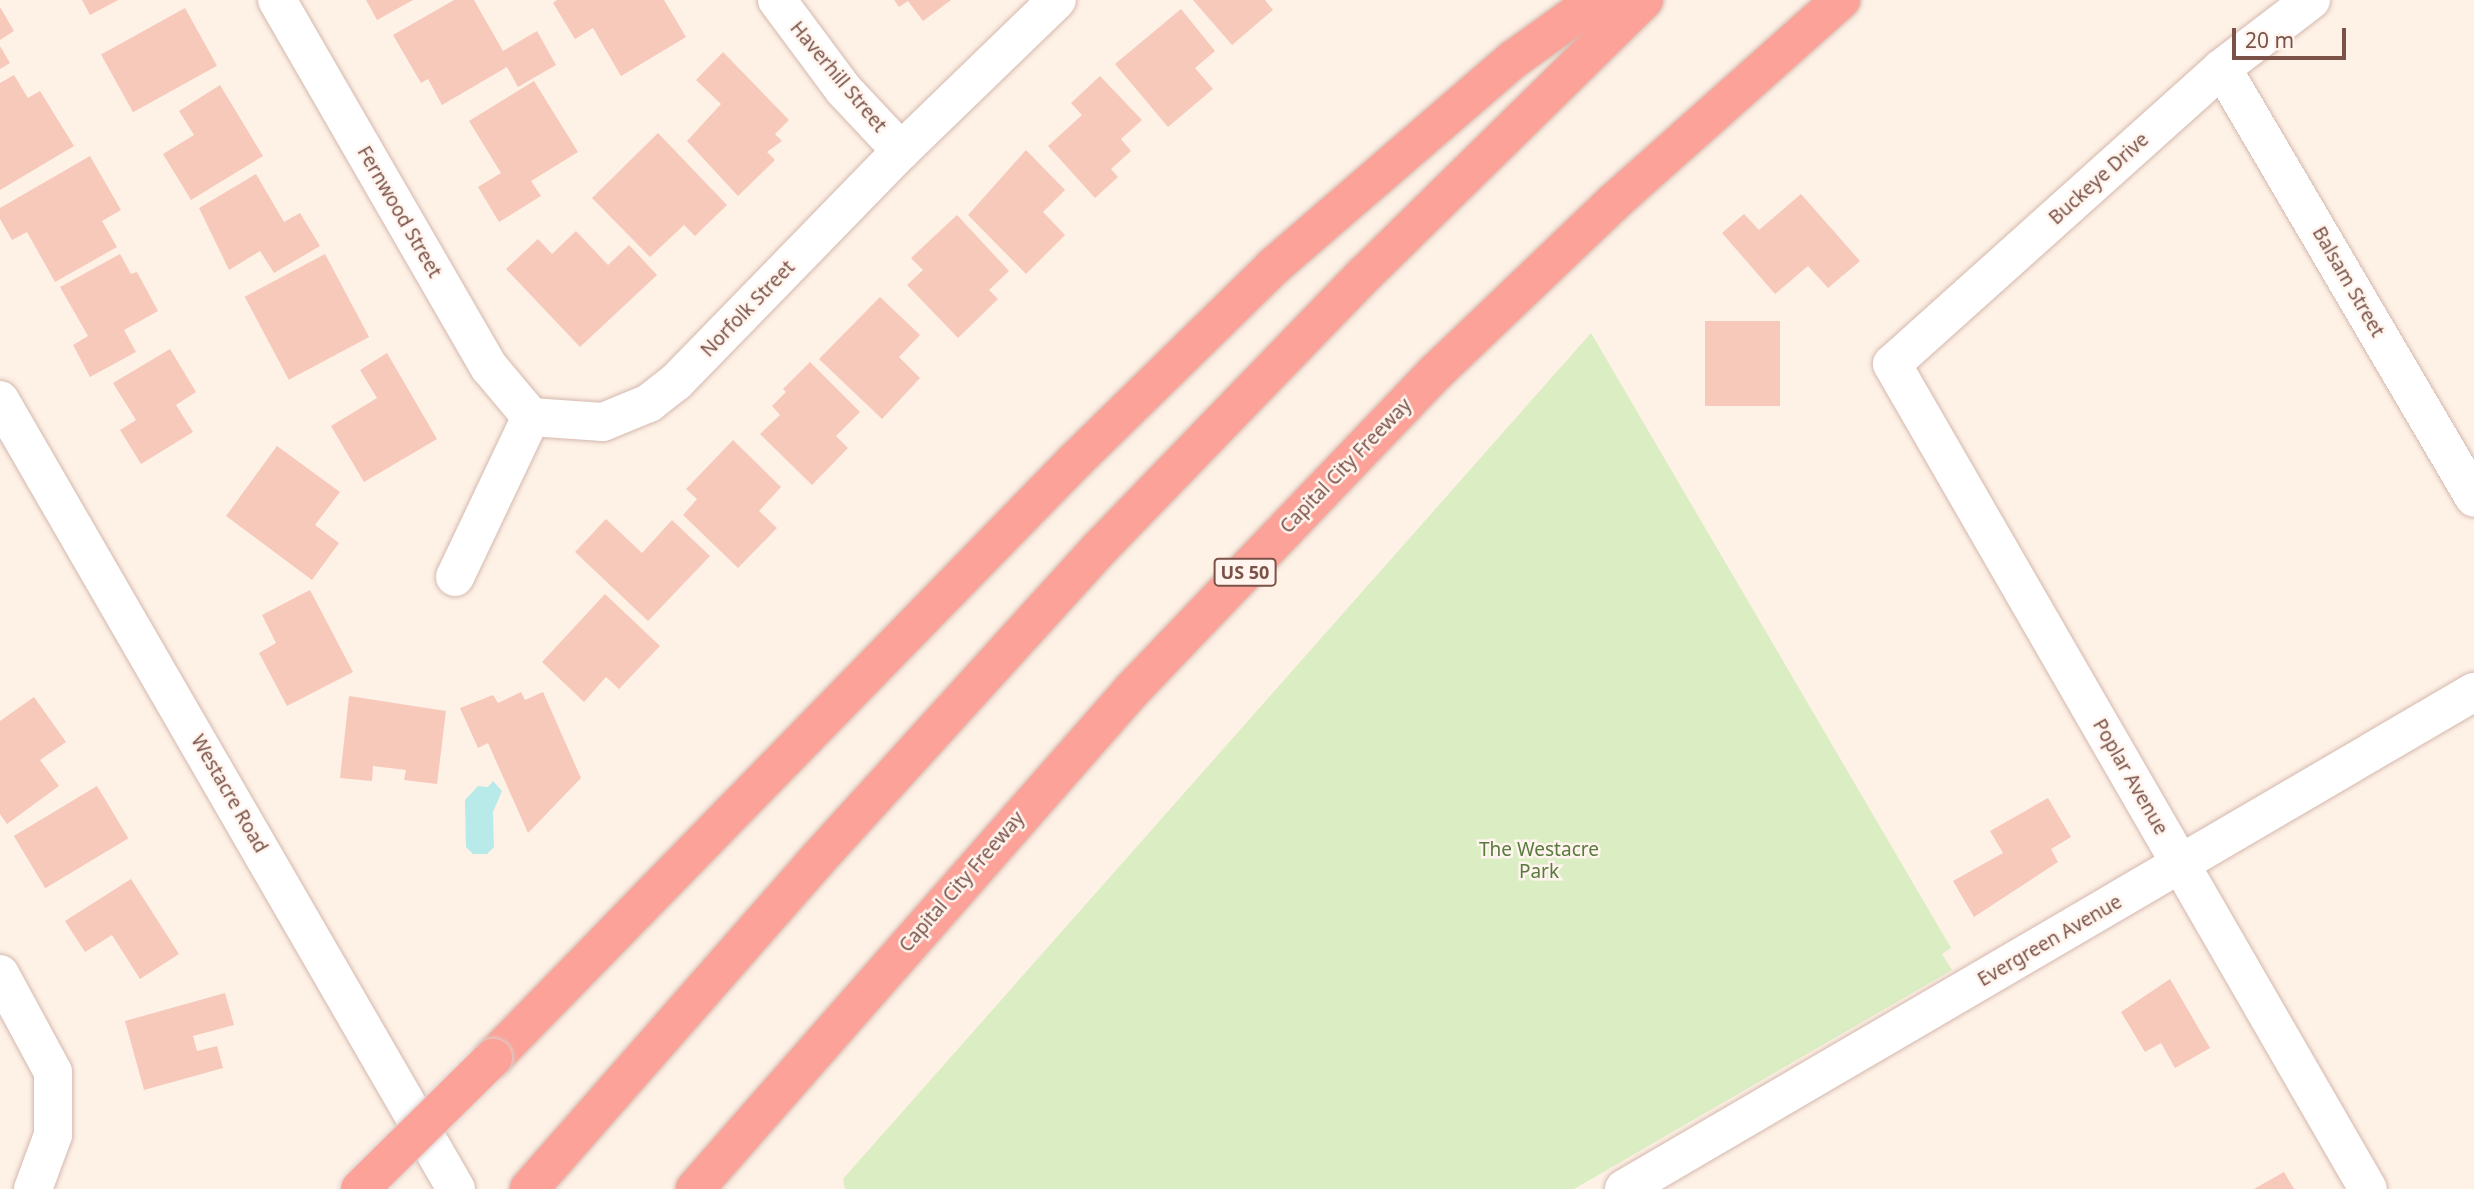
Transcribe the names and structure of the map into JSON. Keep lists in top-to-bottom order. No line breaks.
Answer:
{"streets":{"highway":["Capital City Freeway","US 50"],"street":["Haverhill Street","Buckeye Drive","Fernwood Street","Balsam Street","Norfolk Street","Poplar Avenue","Westacre Road","Evergreen Avenue"]},"crossings":[["Haverhill Street","Norfolk Street"],["Buckeye Drive","Balsam Street"],["Buckeye Drive","Poplar Avenue"],["Fernwood Street","Norfolk Street"],["Poplar Avenue","Evergreen Avenue"]],"parks":["The Westacre Park"],"scale_bar":"20 m"}
